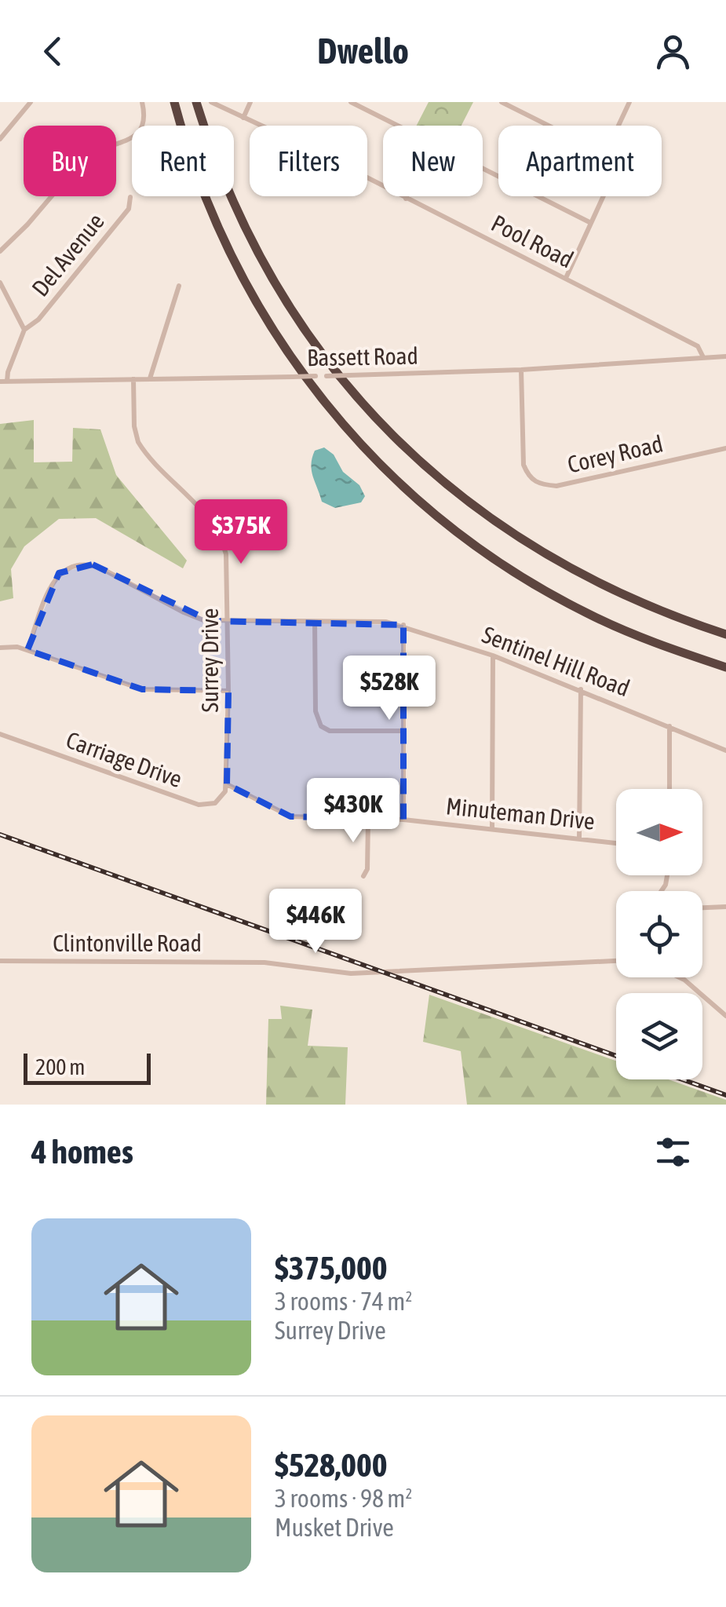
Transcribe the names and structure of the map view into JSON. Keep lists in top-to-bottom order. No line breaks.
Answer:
{"streets":{"street":["Pool Road","Del Avenue","Bassett Road","Corey Road","Surrey Drive","Sentinel Hill Road","Carriage Drive","Minuteman Drive","Clintonville Road"]},"crossings":[["Pool Road","Bassett Road"],["Bassett Road","Corey Road"],["Bassett Road","Surrey Drive"],["Surrey Drive","Sentinel Hill Road"],["Surrey Drive","Carriage Drive"],["Surrey Drive","Minuteman Drive"],["Carriage Drive","Minuteman Drive"]],"scale_bar":"200 m","north":"right","page":{"header":"Dwello","chip":["Buy","Rent","Filters","New","Apartment"],"price":["$375K","$528K","$430K","$446K"],"scale":"200 m","heading":"4 homes","list":[{"name":"$375,000","note":"3 rooms · 74 m² · Surrey Drive"},{"name":"$528,000","note":"3 rooms · 98 m² · Musket Drive"}]}}
